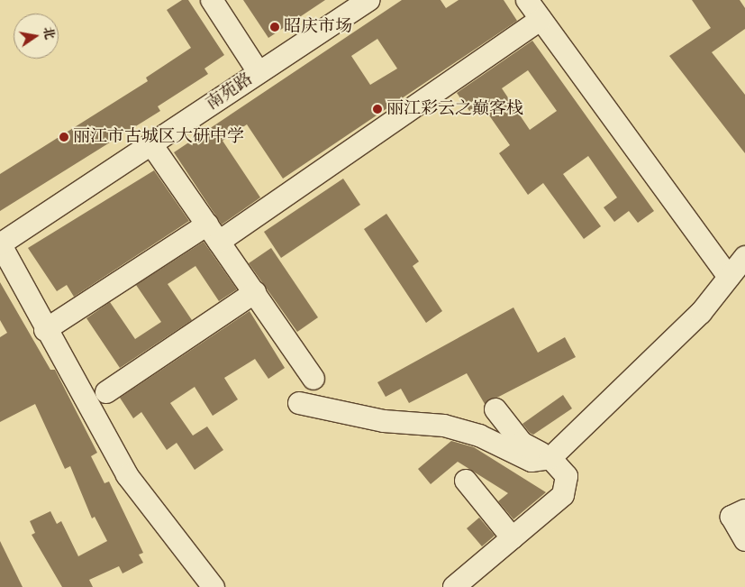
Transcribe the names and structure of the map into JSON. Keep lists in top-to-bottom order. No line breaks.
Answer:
{"streets":{"street":["南苑路"]},"places":["昭庆市场","丽江彩云之巅客栈","丽江市古城区大研中学"],"north":"right"}
